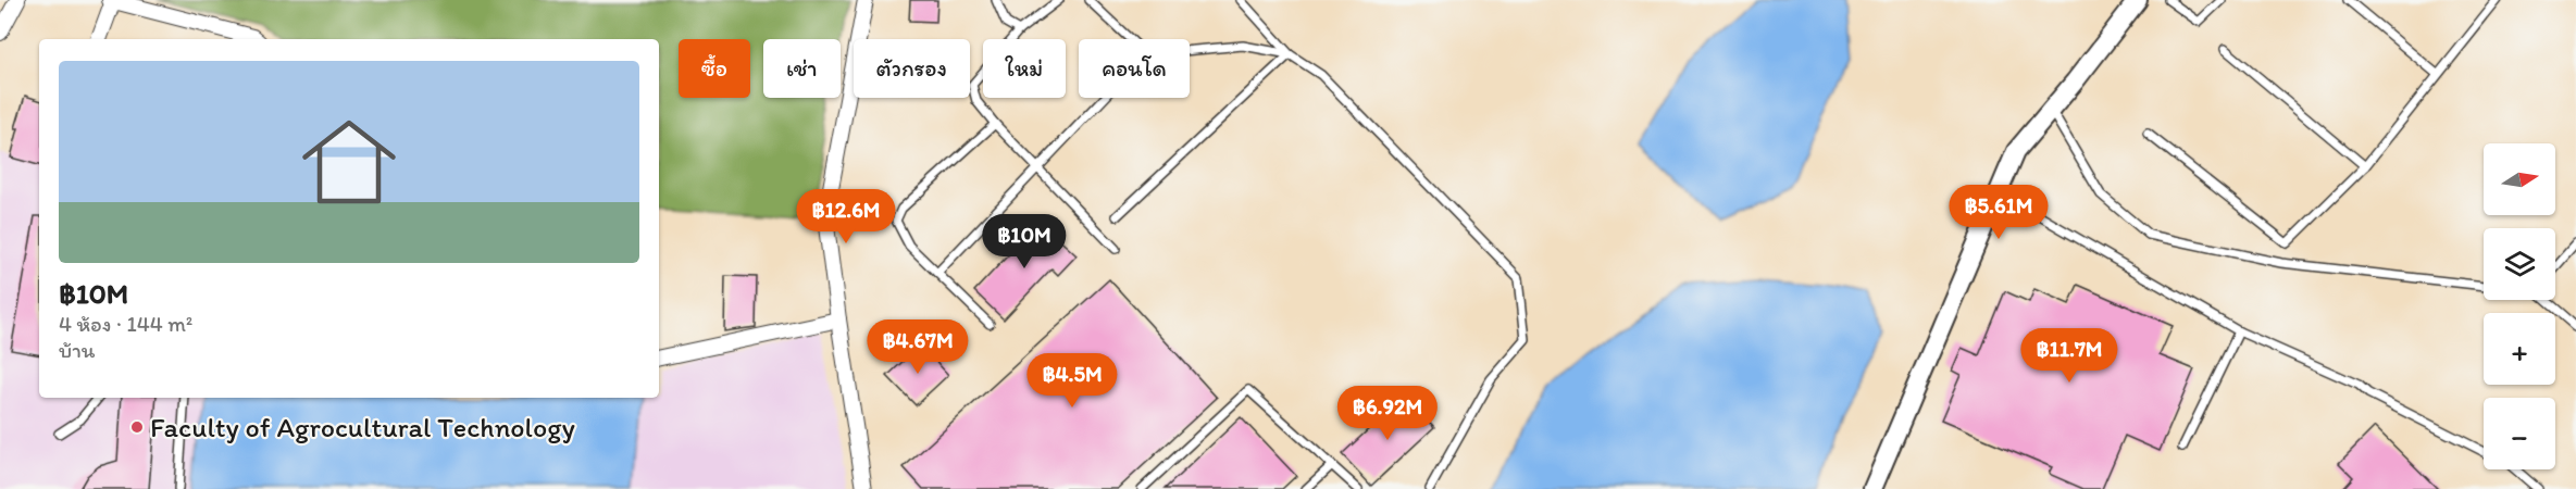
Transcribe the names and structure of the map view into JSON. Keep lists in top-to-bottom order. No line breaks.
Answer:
{"places":["Faculty of Agrocultural Technology"],"north":"right","page":{"chip":["ซื้อ","เช่า","ตัวกรอง","ใหม่","คอนโด"],"list":[{"name":"฿10M","note":"4 ห้อง · 144 m² · บ้าน"}],"map_buttons":["+","−"],"price":["฿5.61M","฿12.6M","฿10M","฿4.67M","฿11.7M","฿4.5M","฿6.92M"]}}
